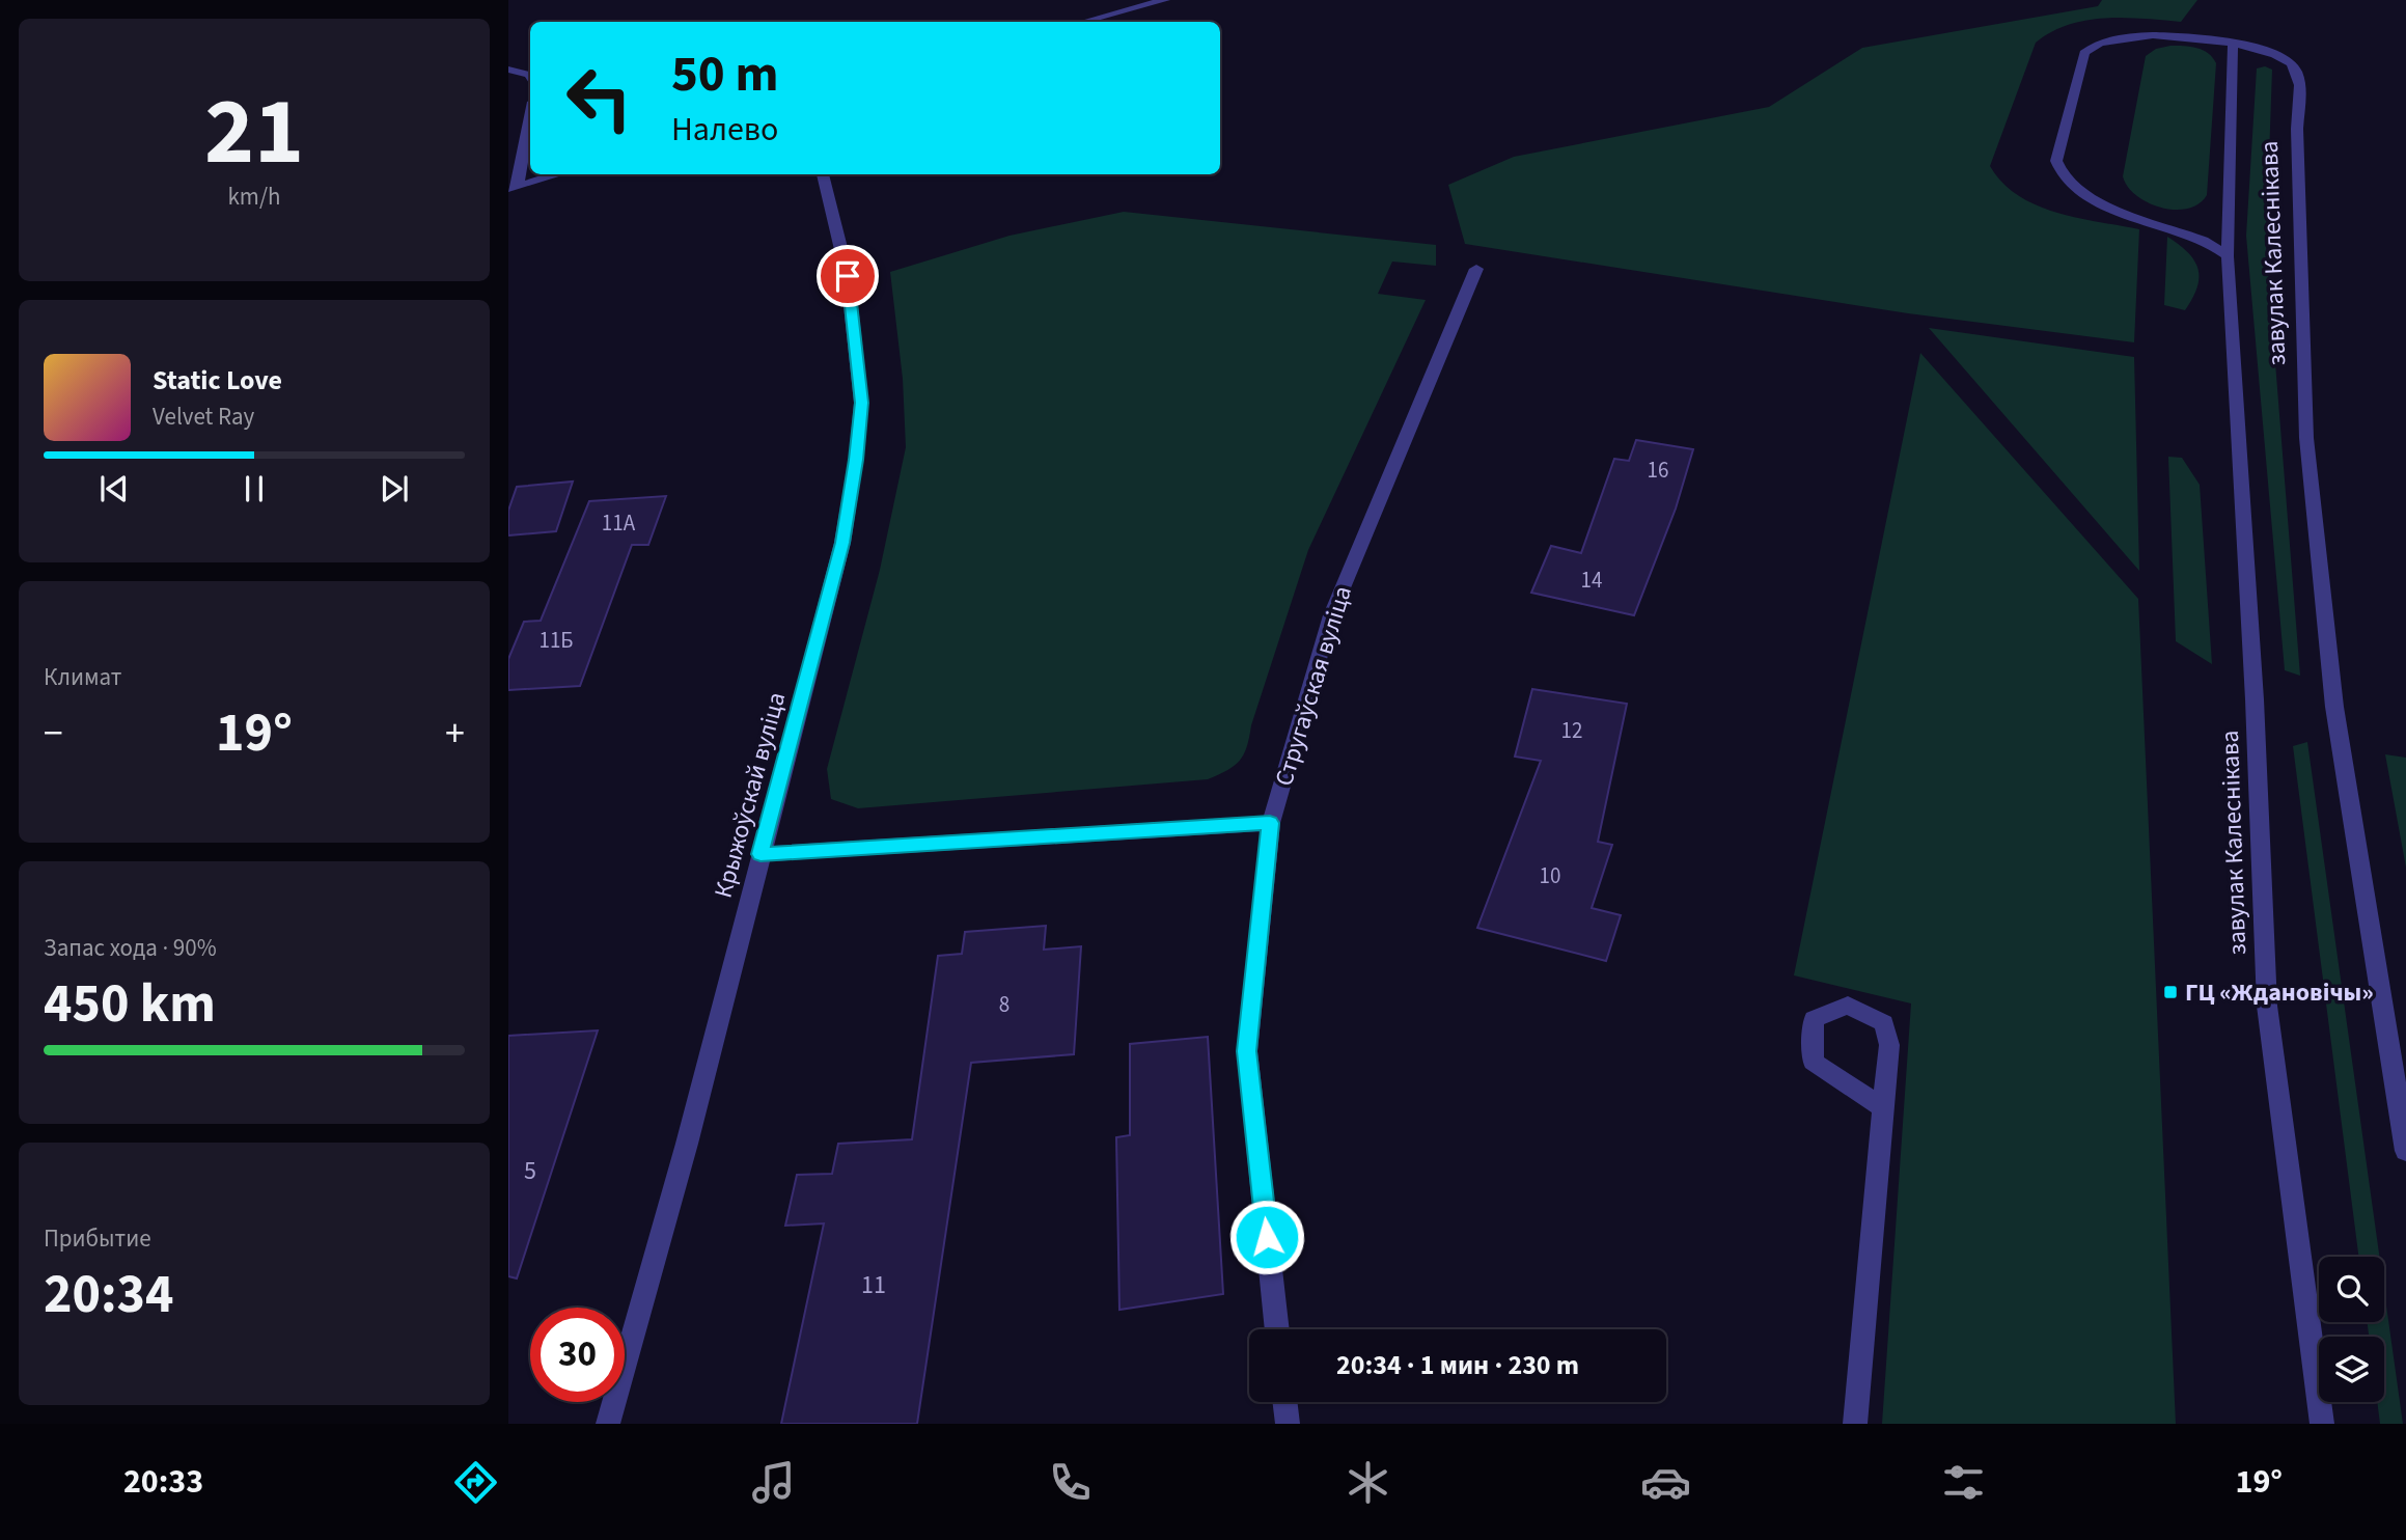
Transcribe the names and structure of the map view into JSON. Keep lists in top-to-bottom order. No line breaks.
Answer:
{"streets":{"street":["завулак Калеснікава","Стругаўская вуліца","Крыжоўскай вуліца"]},"places":{"transit":["ГЦ «Ждановічы»"]},"house_numbers":["16","11А","14","11Б","12","10","8","5","11"],"page":{"tile":[["21","km/h"],"Климат",["Запас хода · 90%","450 km"],["Прибытие","20:34"]],"turn":["50 m","Налево"],"song":["Static Love","Velvet Ray"],"heat":["−","19°","+"],"limit":"30","trip":"20:34 · 1 мин · 230 m","tabs":["20:33","19°"]}}
